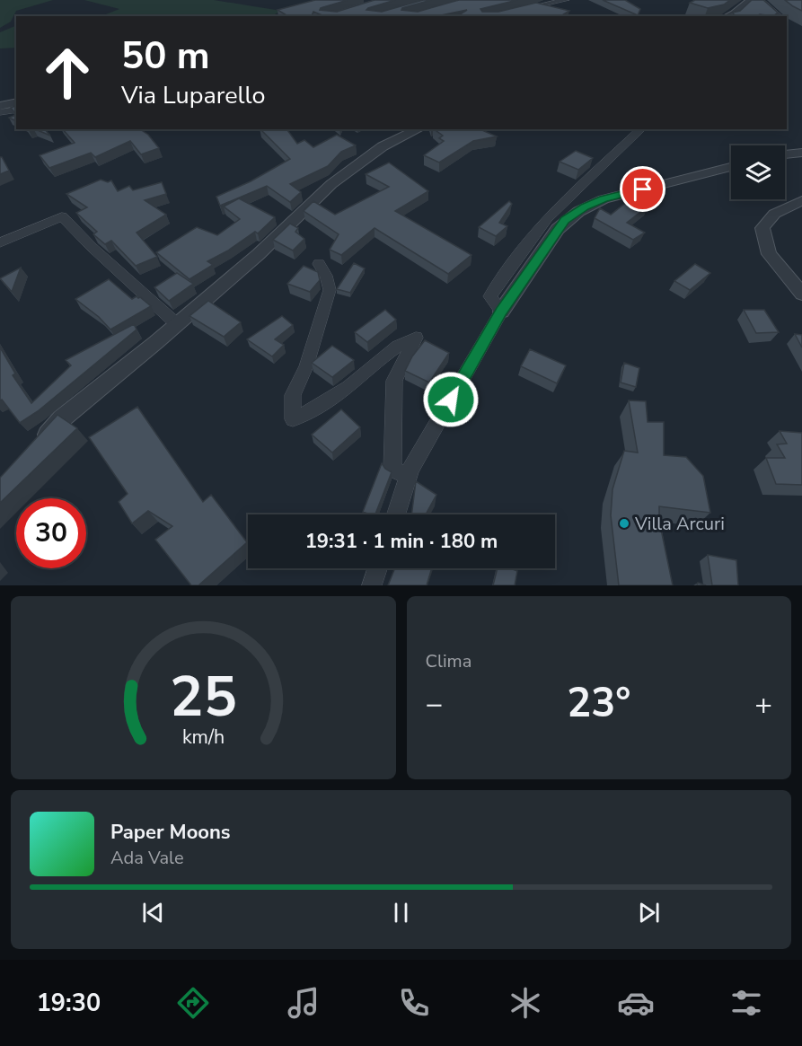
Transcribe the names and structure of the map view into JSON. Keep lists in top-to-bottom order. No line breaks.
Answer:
{"places":["Villa Arcuri"],"page":{"turn":["50 m","Via Luparello"],"limit":"30","trip":"19:31 · 1 min · 180 m","tile":"Clima","heat":["−","23°","+"],"song":["Paper Moons","Ada Vale"],"tabs":"19:30","gauge":["25","km/h"]}}
